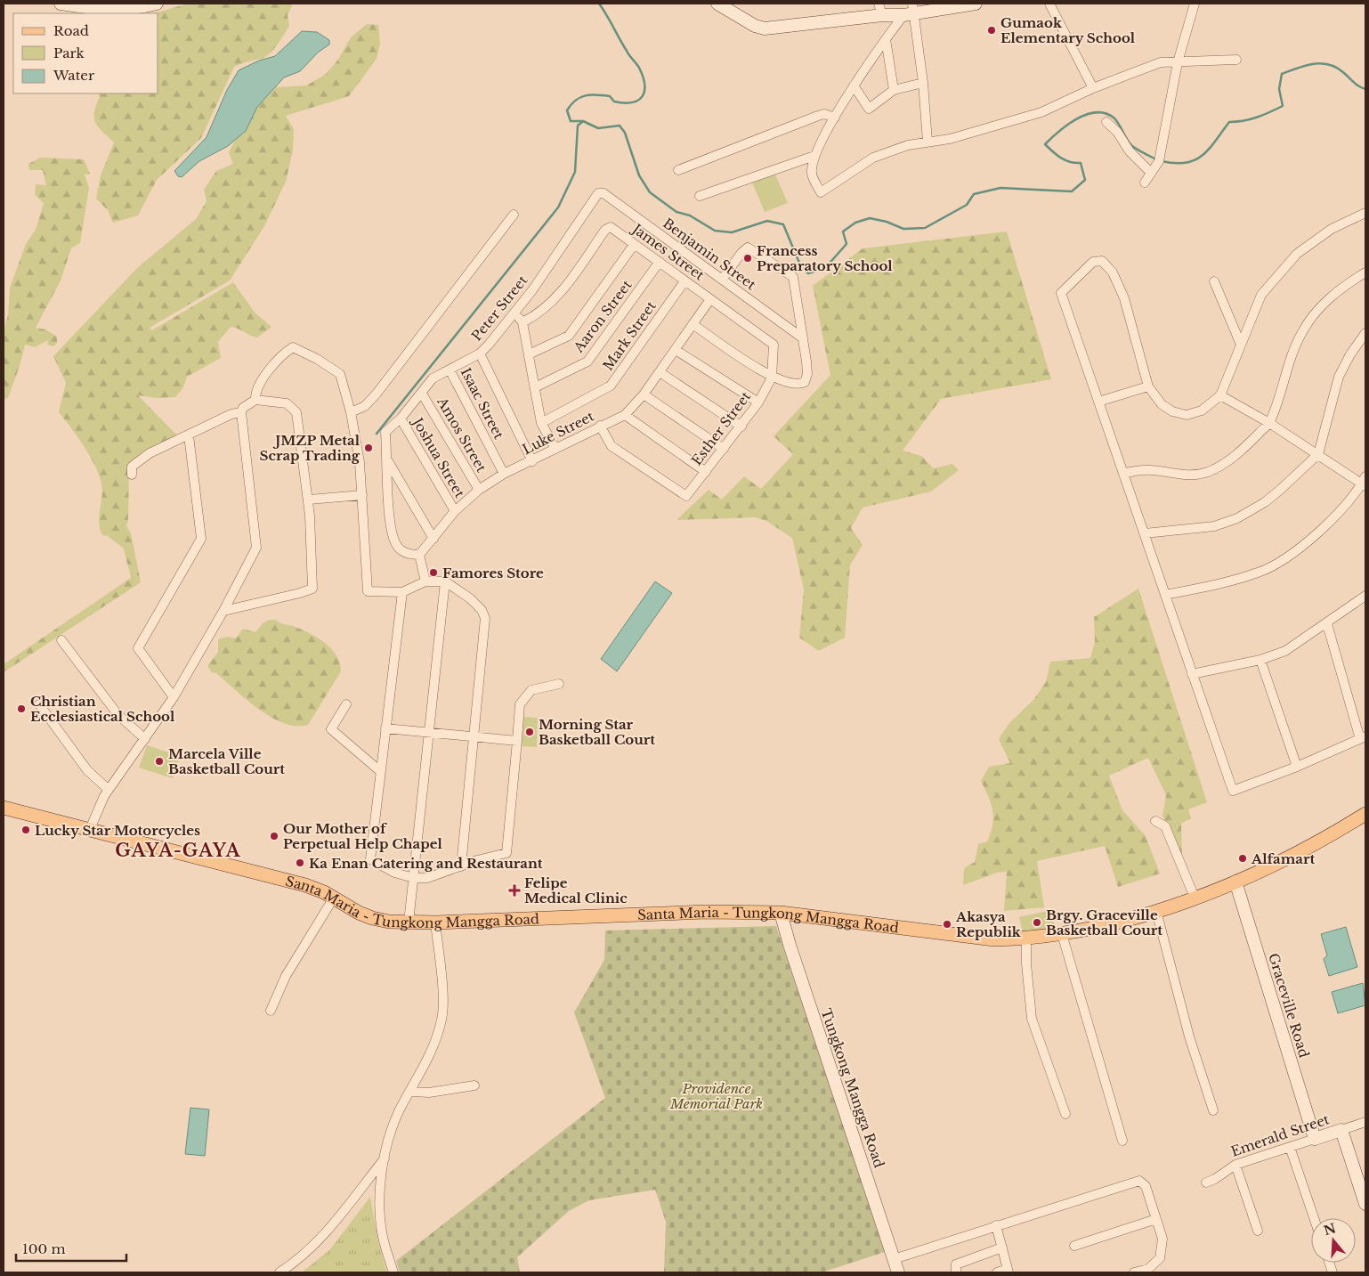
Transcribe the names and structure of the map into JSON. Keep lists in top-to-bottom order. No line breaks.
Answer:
{"streets":{"main road":["Santa Maria - Tungkong Mangga Road"],"street":["James Street","Benjamin Street","Peter Street","Aaron Street","Mark Street","Isaac Street","Esther Street","Luke Street","Amos Street","Joshua Street","Graceville Road","Tungkong Mangga Road","Emerald Street"]},"crossings":[["James Street","Aaron Street"],["James Street","Mark Street"],["James Street","Esther Street"],["James Street","Luke Street"],["Benjamin Street","Peter Street"],["Peter Street","Isaac Street"],["Peter Street","Luke Street"],["Peter Street","Amos Street"],["Peter Street","Joshua Street"],["Isaac Street","Luke Street"],["Esther Street","Luke Street"],["Luke Street","Amos Street"],["Luke Street","Joshua Street"],["Santa Maria - Tungkong Mangga Road","Graceville Road"],["Santa Maria - Tungkong Mangga Road","Tungkong Mangga Road"],["Graceville Road","Emerald Street"]],"districts":["GAYA-GAYA"],"parks":["Providence Memorial Park"],"places":{"other":["Gumaok Elementary School","Francess Preparatory School","JMZP Metal Scrap Trading","Famores Store","Christian Ecclesiastical School","Morning Star Basketball Court","Marcela Ville Basketball Court","Lucky Star Motorcycles","Our Mother of Perpetual Help Chapel","Alfamart","Ka Enan Catering and Restaurant","Brgy. Graceville Basketball Court","Akasya Republik"],"health":["Felipe Medical Clinic"]},"legend":["Road","Park","Water"],"scale_bar":"100 m","north":"top"}
